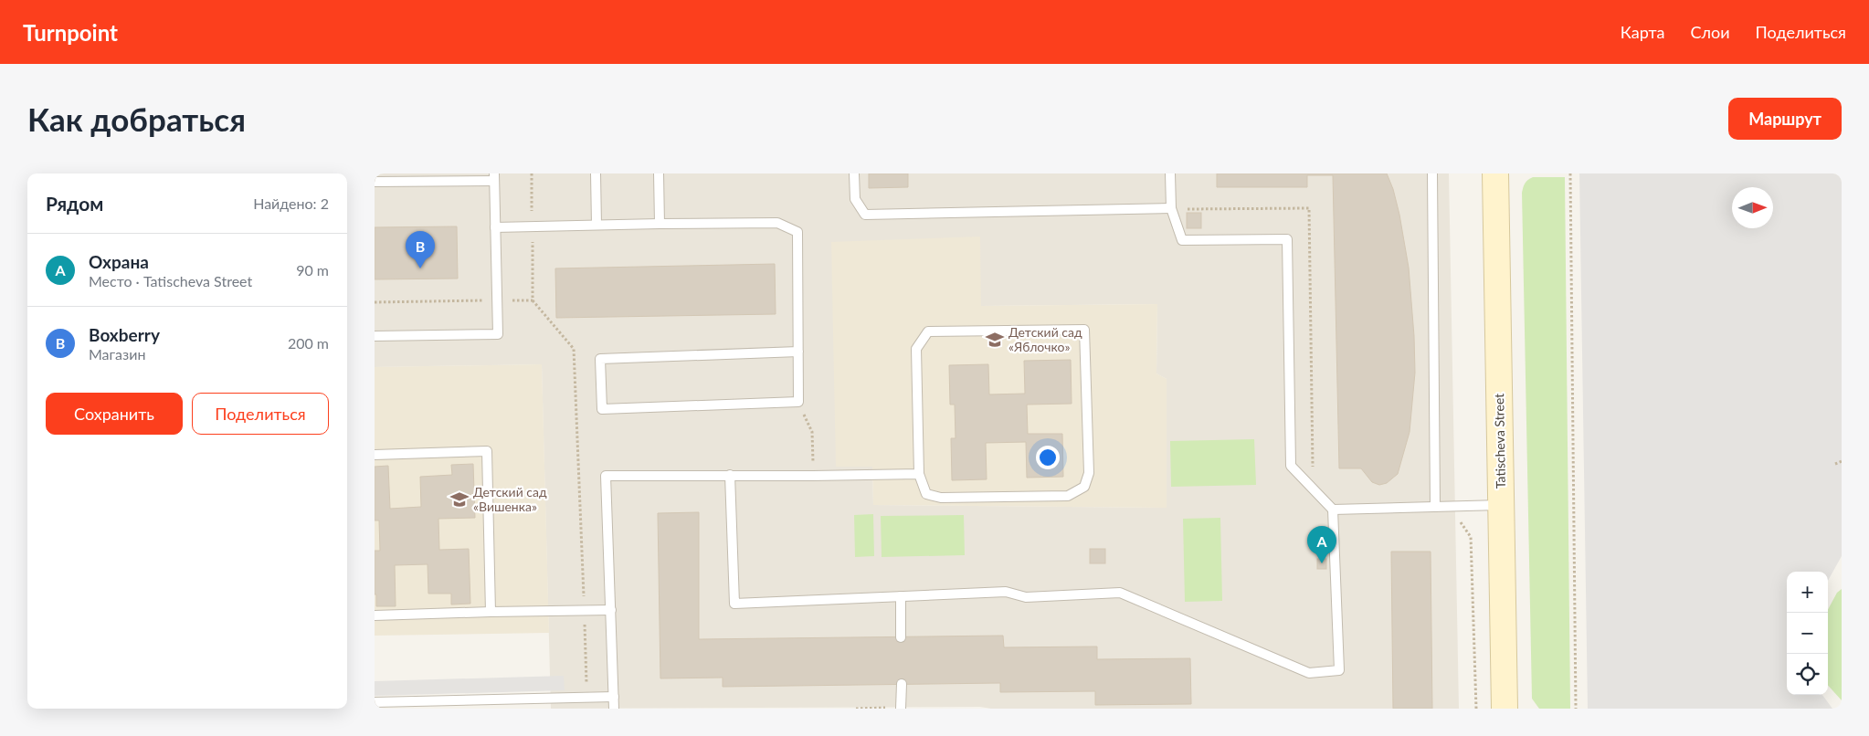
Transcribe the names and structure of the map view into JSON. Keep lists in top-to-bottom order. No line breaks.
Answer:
{"streets":{"street":["Tatischeva Street"]},"places":{"school or university":["Детский сад «Яблочко»","Детский сад «Вишенка»"]},"north":"right","page":{"header":"Turnpoint","nav":["Карта","Слои","Поделиться"],"buttons":["Маршрут",["Сохранить","Поделиться"]],"title":"Как добраться","heading":["Рядом","Найдено: 2"],"pins":["B","A"],"list":[{"mark":"A","name":"Охрана","note":"Место · Tatischeva Street","value":"90 m"},{"mark":"B","name":"Boxberry","note":"Магазин","value":"200 m"}],"map_buttons":["+","−"]}}
